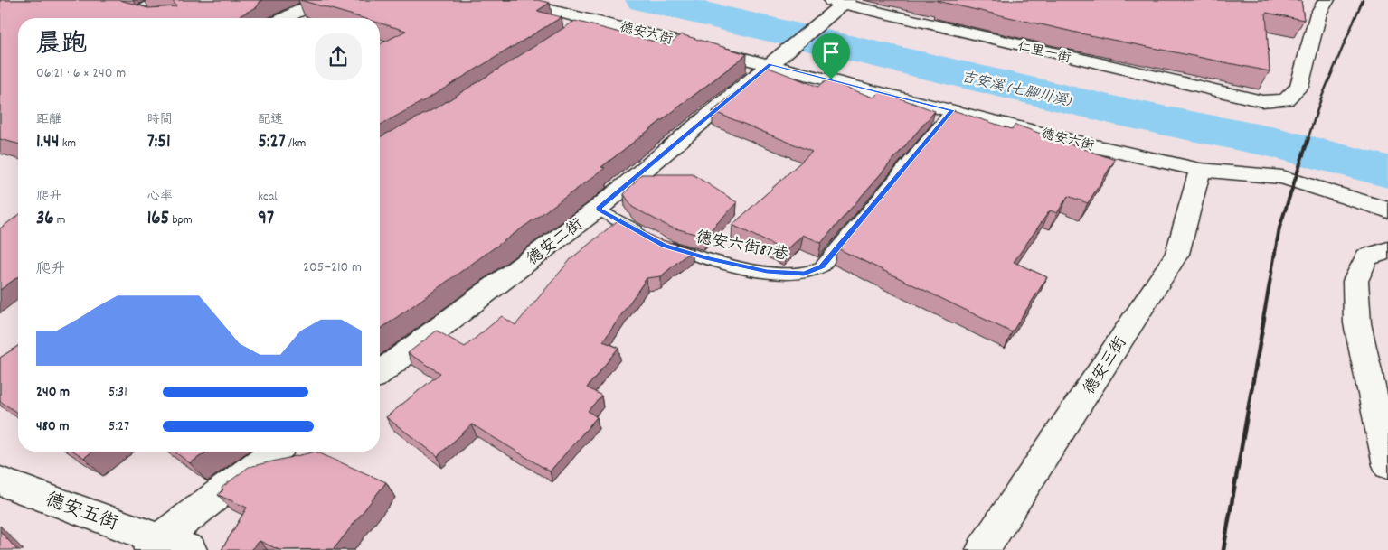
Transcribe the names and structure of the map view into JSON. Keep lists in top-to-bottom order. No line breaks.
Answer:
{"streets":{"street":["德安六街","仁里一街","德安二街","德安三街","德安五街"],"lane":["德安六街87巷"]},"crossings":[["德安六街","德安二街"],["德安六街","德安六街87巷"],["德安六街","德安三街"],["仁里一街","德安二街"],["德安二街","德安六街87巷"]],"water":["吉安溪 (七腳川溪)"],"page":{"heading":["晨跑","06:21 · 6 × 240 m"],"stats":[["距離","1.44 km"],["時間","7:51"],["配速","5:27 /km"],["爬升","36 m"],["心率","165 bpm"],["kcal","97"]],"chart":["爬升","205–210 m"],"list":[{"name":"240 m","note":"5:31"},{"name":"480 m","note":"5:27"}]}}
